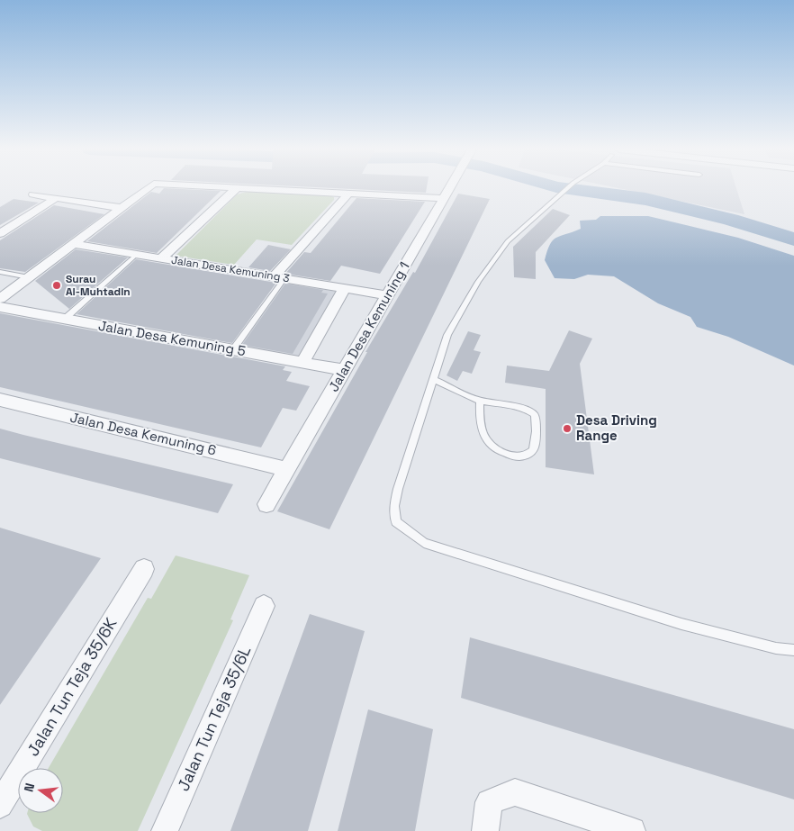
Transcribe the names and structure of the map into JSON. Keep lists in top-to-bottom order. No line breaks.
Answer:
{"streets":{"street":["Jalan Desa Kemuning 3","Jalan Desa Kemuning 1","Jalan Desa Kemuning 5","Jalan Desa Kemuning 6","Jalan Tun Teja 35/6K","Jalan Tun Teja 35/6L"]},"crossings":[["Jalan Desa Kemuning 3","Jalan Desa Kemuning 1"],["Jalan Desa Kemuning 1","Jalan Desa Kemuning 5"],["Jalan Desa Kemuning 1","Jalan Desa Kemuning 6"]],"places":["Surau Al-Muhtadin","Desa Driving Range"],"north":"left"}
